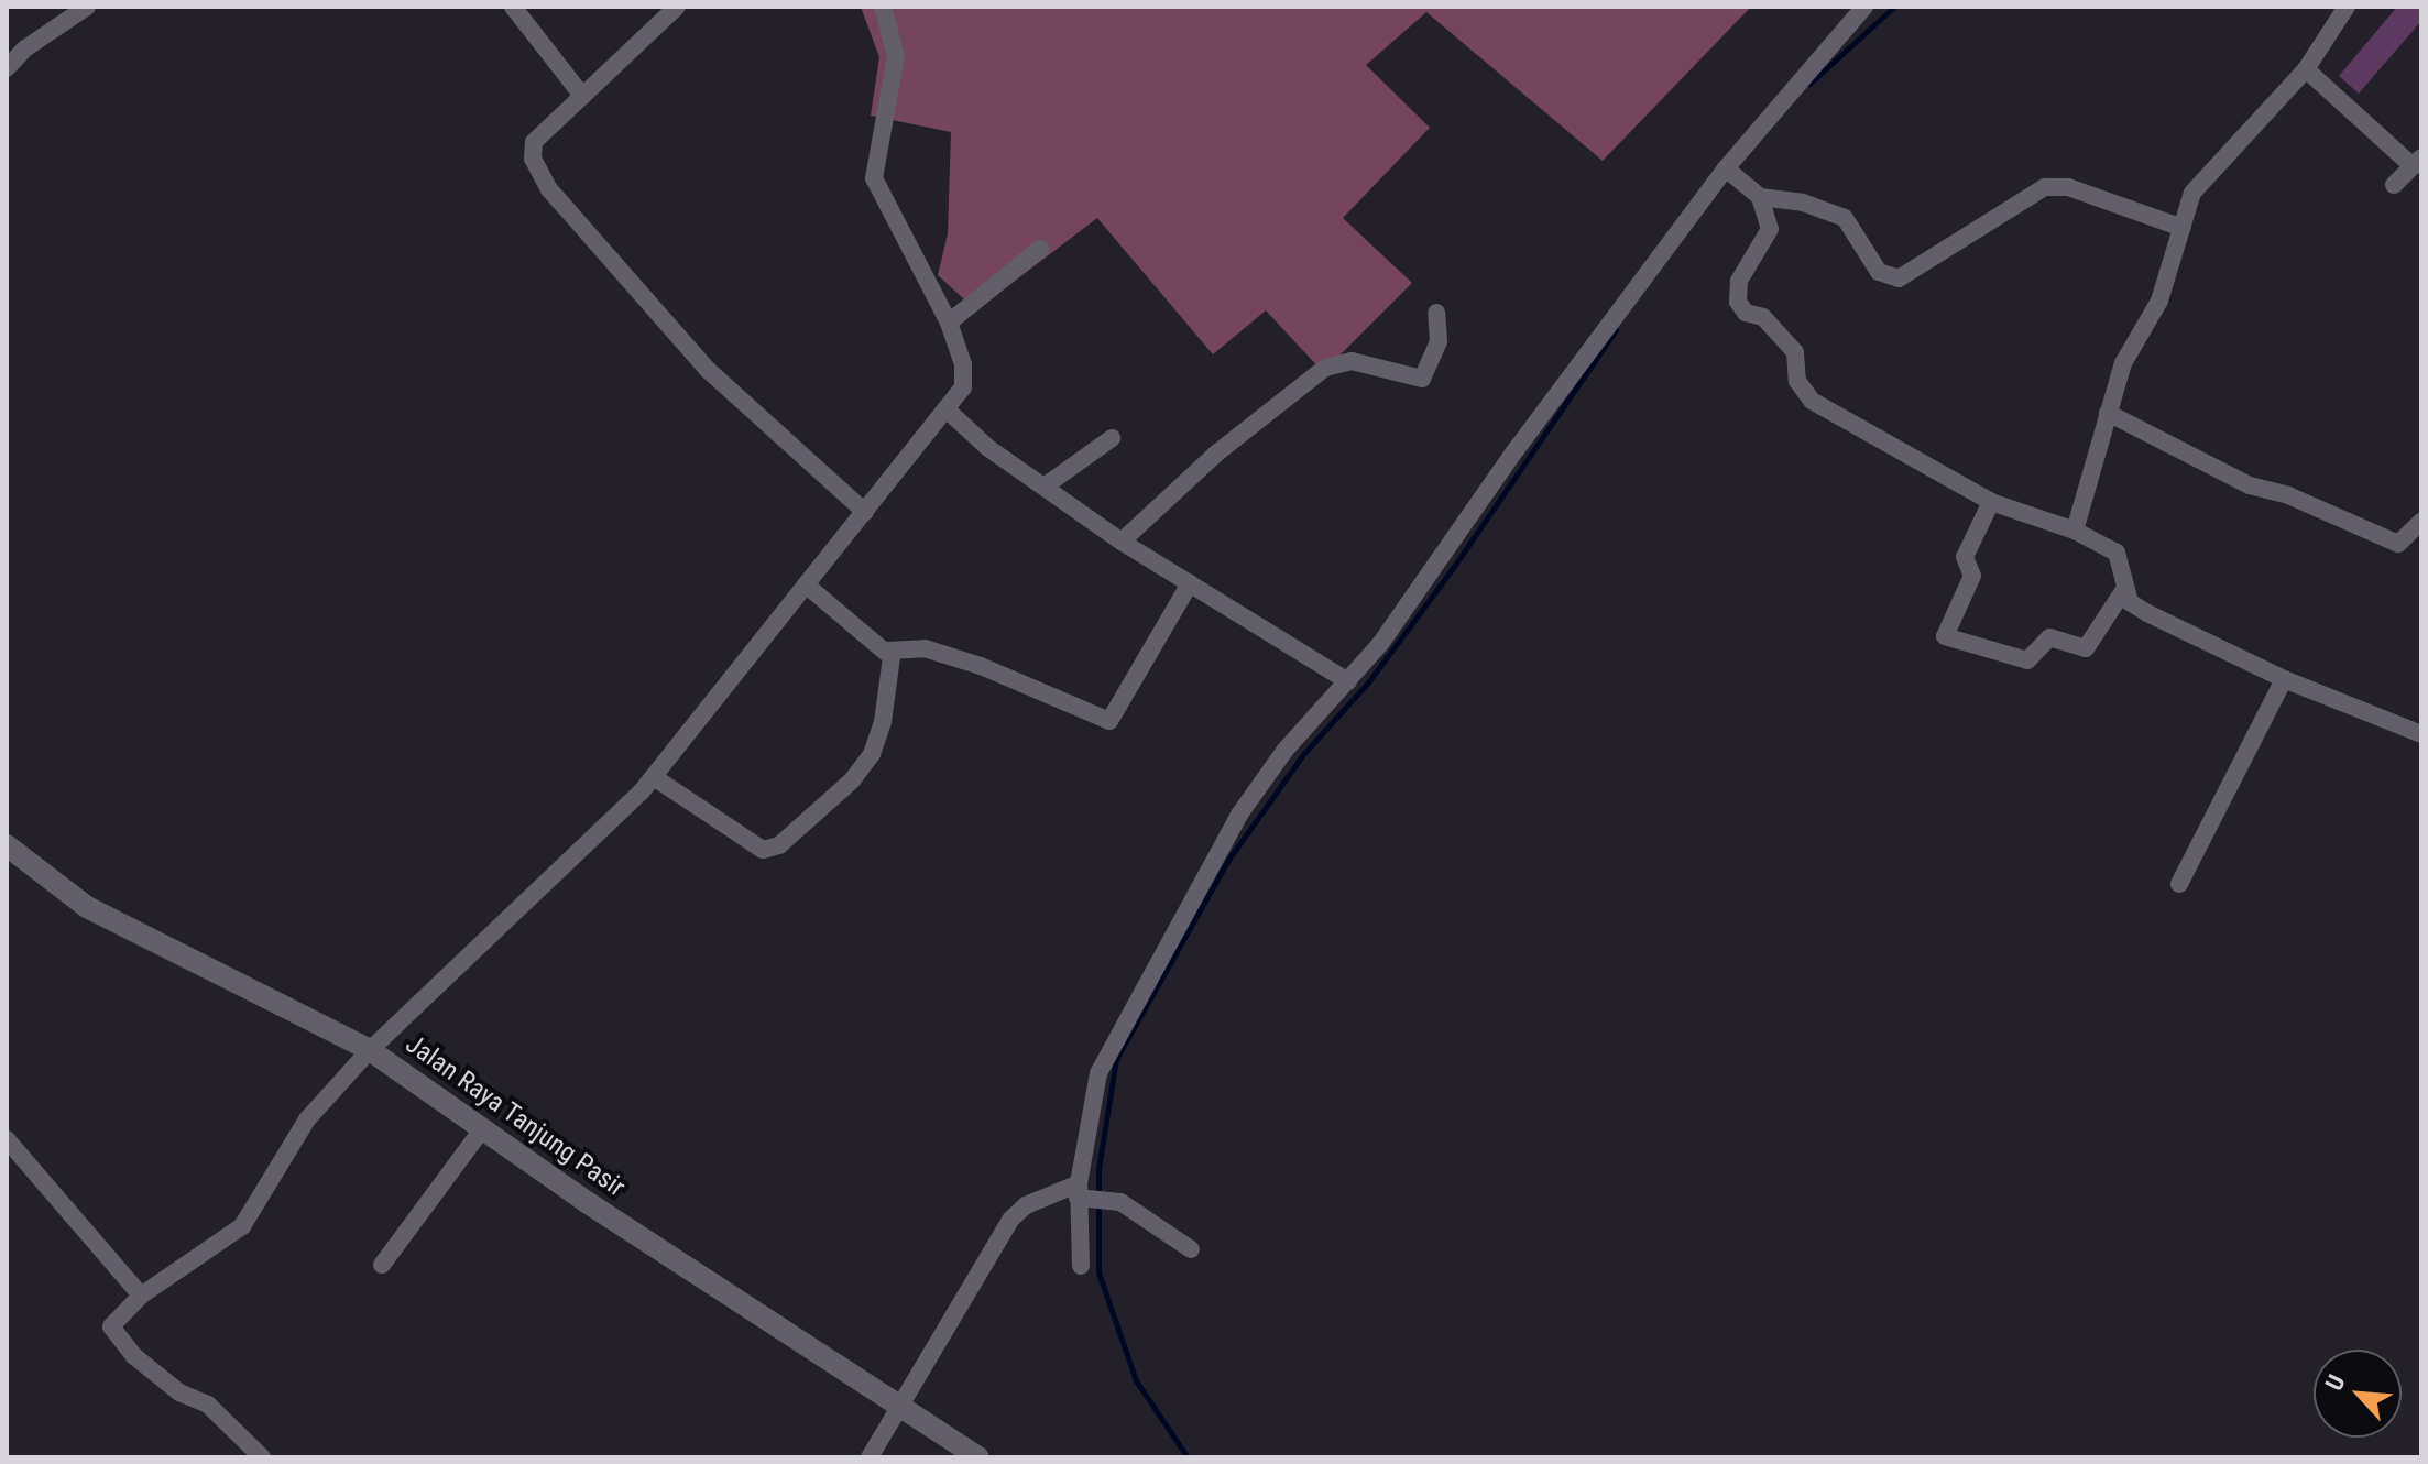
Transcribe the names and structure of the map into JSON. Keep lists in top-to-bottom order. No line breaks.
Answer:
{"streets":{"street":["Jalan Raya Tanjung Pasir"]},"north":"top left"}
